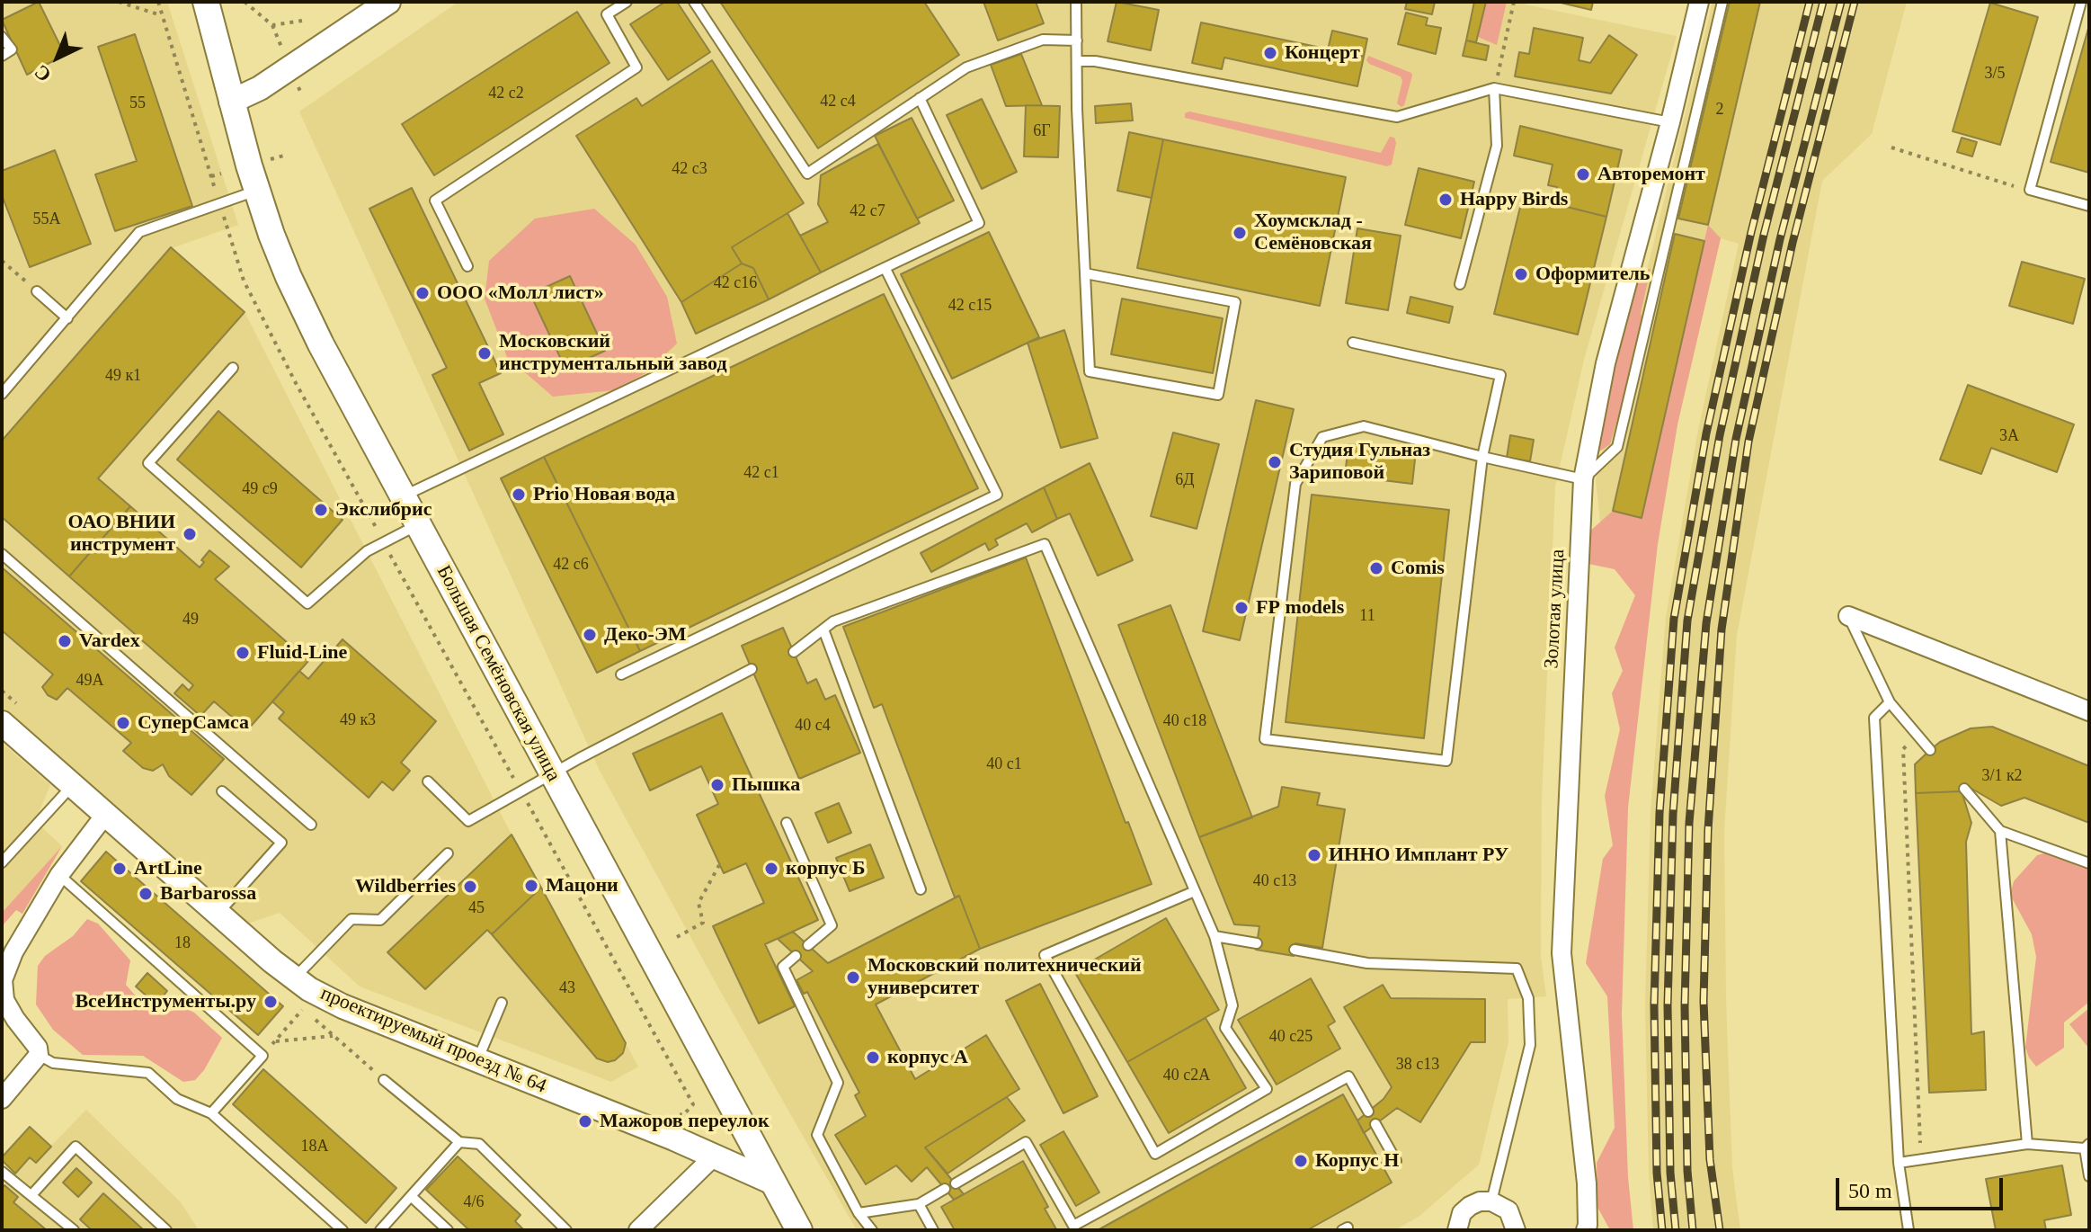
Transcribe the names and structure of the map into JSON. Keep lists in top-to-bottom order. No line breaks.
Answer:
{"streets":{"main road":["Большая Семёновская улица"],"street":["Золотая улица","проектируемый проезд № 64"]},"crossings":[["Большая Семёновская улица","проектируемый проезд № 64"]],"places":["Концерт","Авторемонт","Happy Birds","Хоумсклад - Семёновская","Оформитель","ООО «Молл лист»","Московский инструментальный завод","Студия Гульназ Зариповой","Prio Новая вода","Экслибрис","ОАО ВНИИ инструмент","Comis","FP models","Деко-ЭМ","Vardex","Fluid-Line","СуперСамса","Пышка","ИННО Имплант РУ","ArtLine","корпус Б","Мацони","Wildberries","Barbarossa","Московский политехнический университет","ВсеИнструменты.ру","корпус А","Мажоров переулок","Корпус Н"],"house_numbers":["3/5","42 с2","42 с4","55","2","6Г","42 c3","42 c7","55А","42 c16","42 c15","49 к1","3А","42 с1","6Д","49 с9","42 с6","11","49","49А","49 к3","40 с18","40 с4","40 с1","3/1 к2","40 с13","45","18","43","40 с25","38 c13","40 с2А","18А","4/6"],"scale_bar":"50 m","north":"bottom left"}
